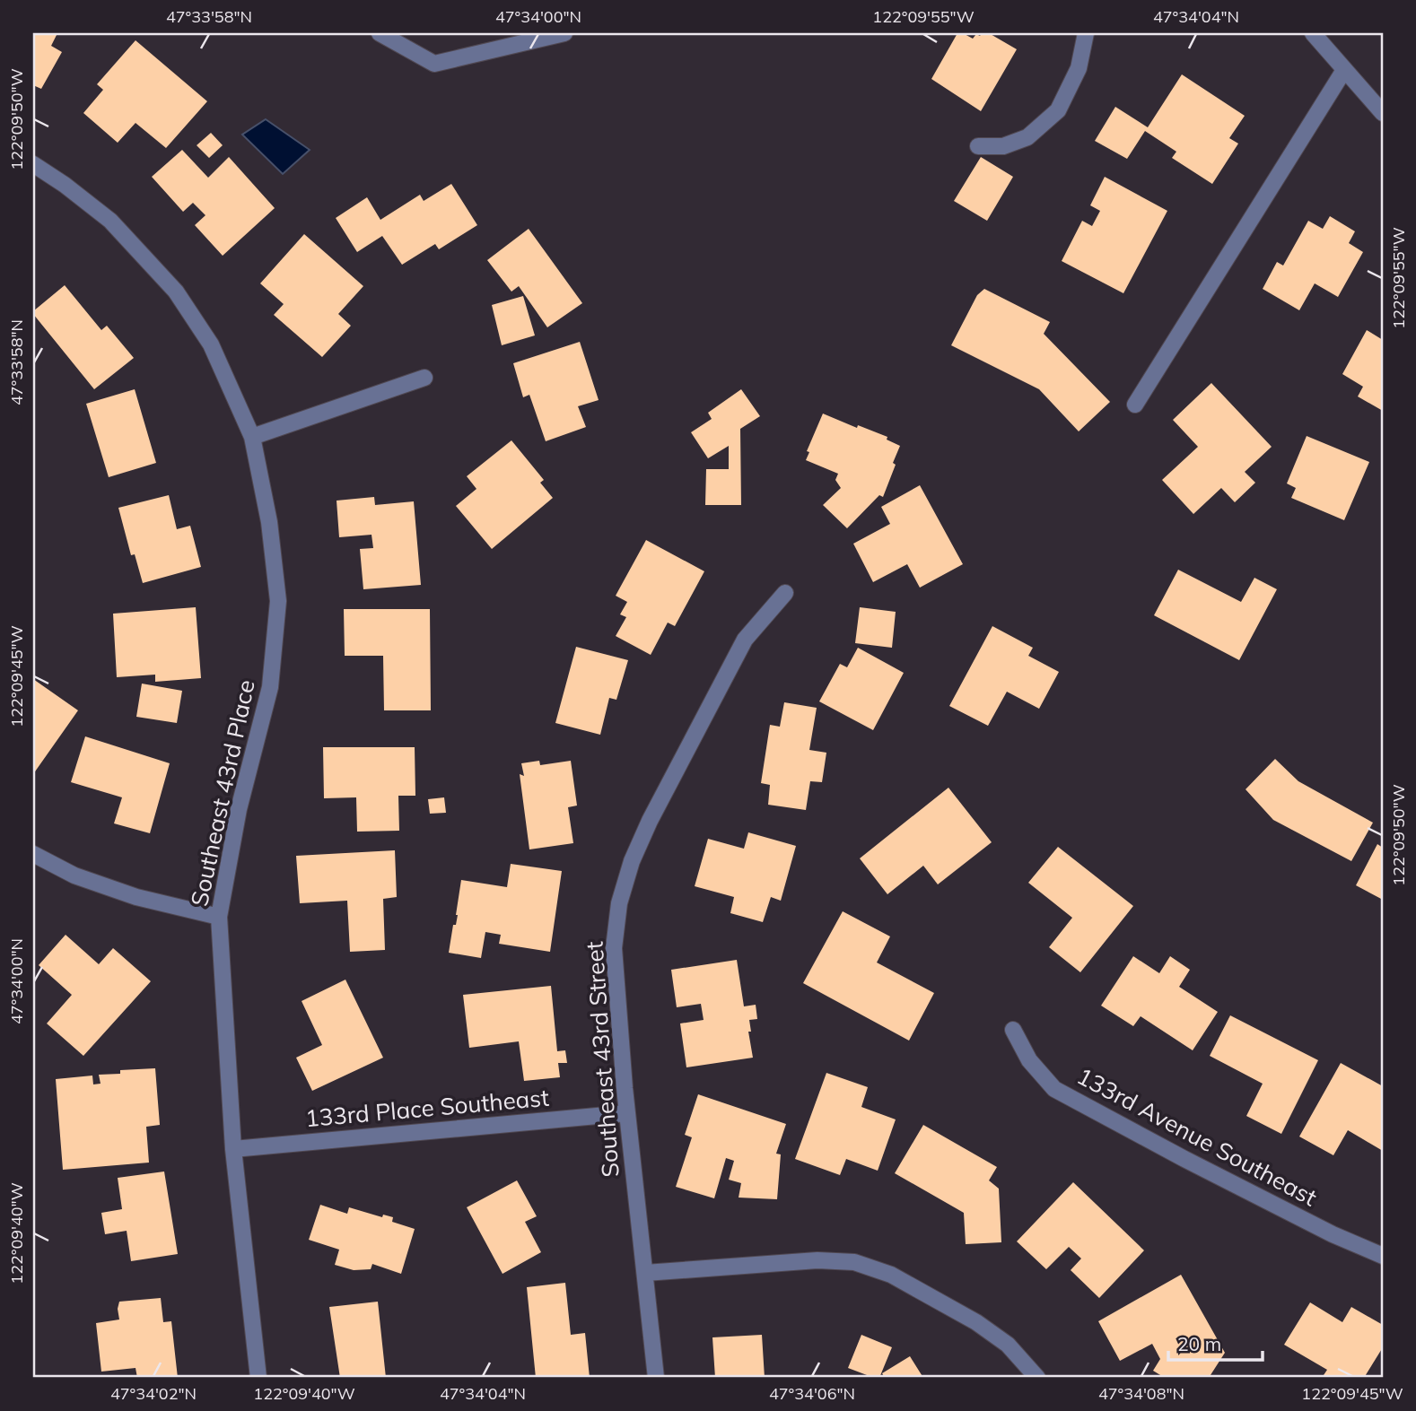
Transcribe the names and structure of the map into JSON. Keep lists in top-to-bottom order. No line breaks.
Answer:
{"streets":{"street":["Southeast 43rd Place","Southeast 43rd Street","133rd Place Southeast","133rd Avenue Southeast"]},"crossings":[["Southeast 43rd Place","133rd Place Southeast"],["Southeast 43rd Street","133rd Place Southeast"]],"scale_bar":"20 m","coordinates":["47°33'58\"N","47°34'00\"N","122°09'55\"W","47°34'04\"N","122°09'50\"W","122°09'45\"W","122°09'40\"W","47°34'02\"N","47°34'06\"N","47°34'08\"N"]}
